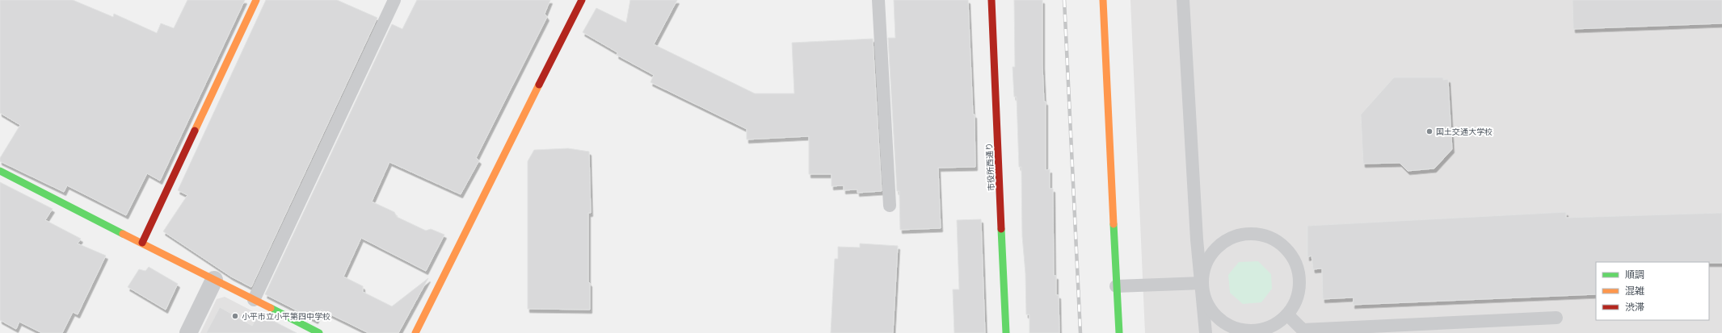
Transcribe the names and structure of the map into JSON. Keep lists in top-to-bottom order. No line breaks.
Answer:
{"streets":{"street":["市役所西通り"]},"places":["国土交通大学校","小平市立小平第四中学校"],"legend":["順調","混雑","渋滞"]}
